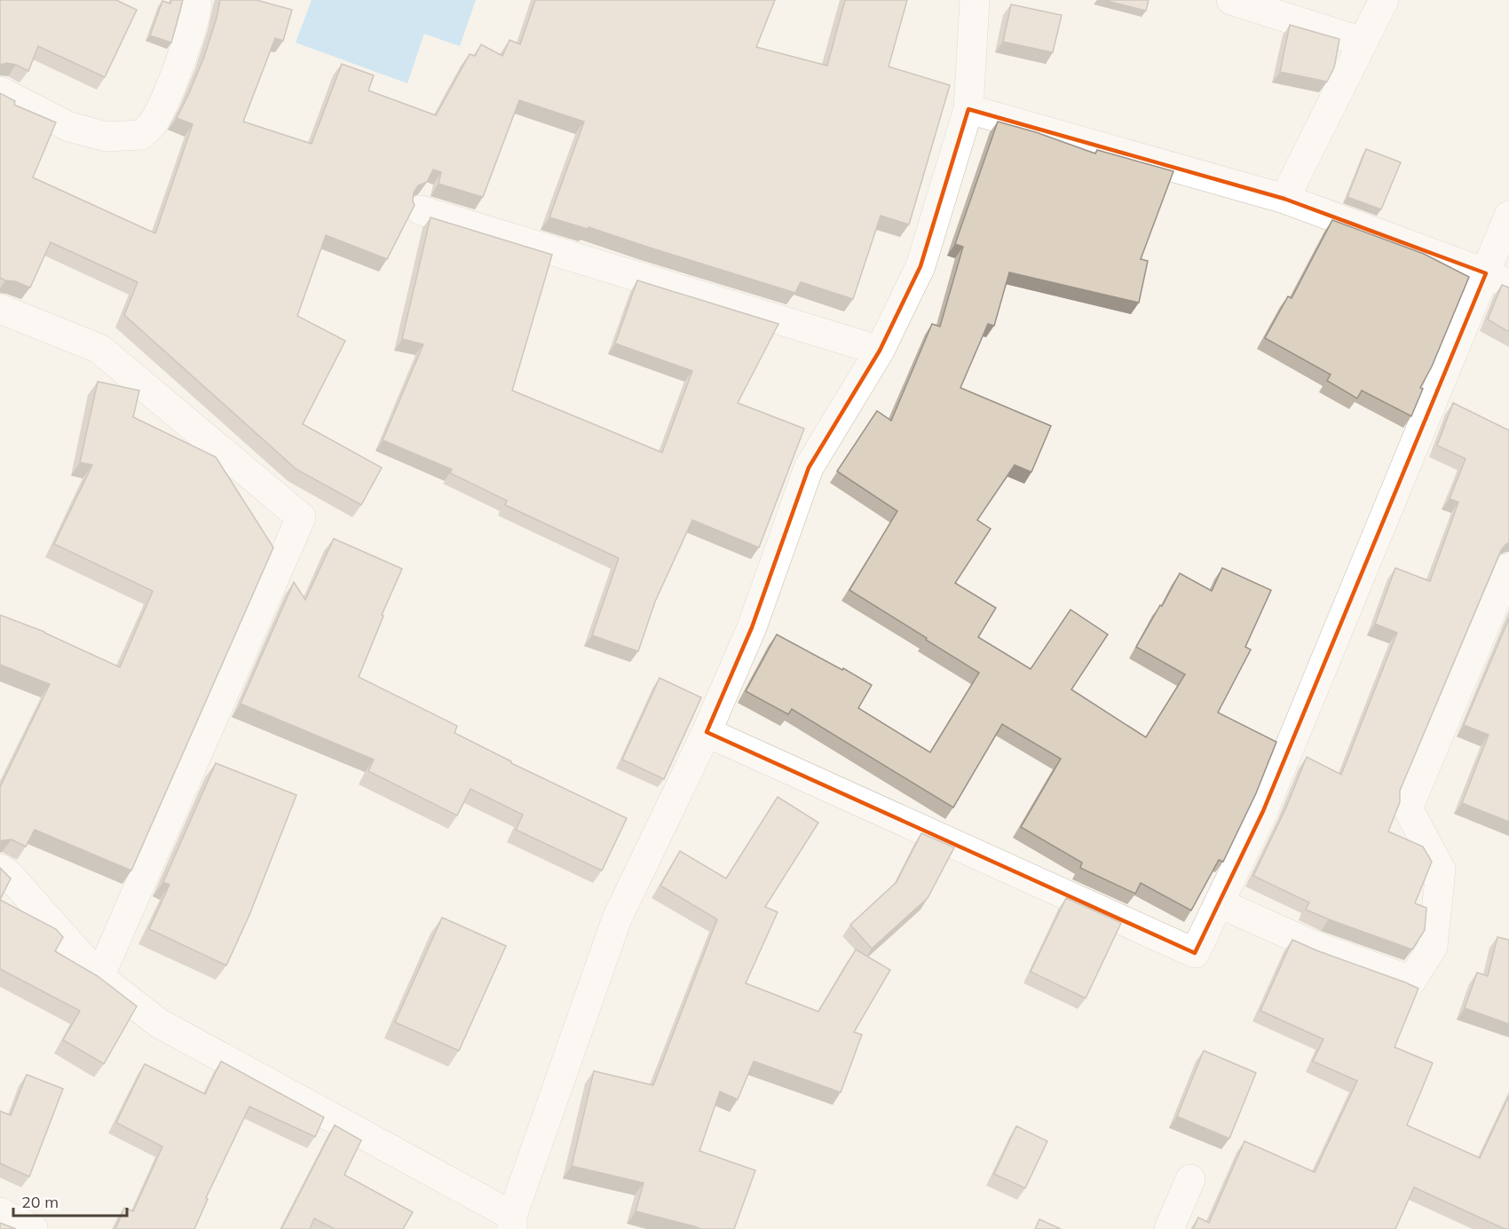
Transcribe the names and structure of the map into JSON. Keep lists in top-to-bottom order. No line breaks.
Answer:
{"scale_bar":"20 m"}
